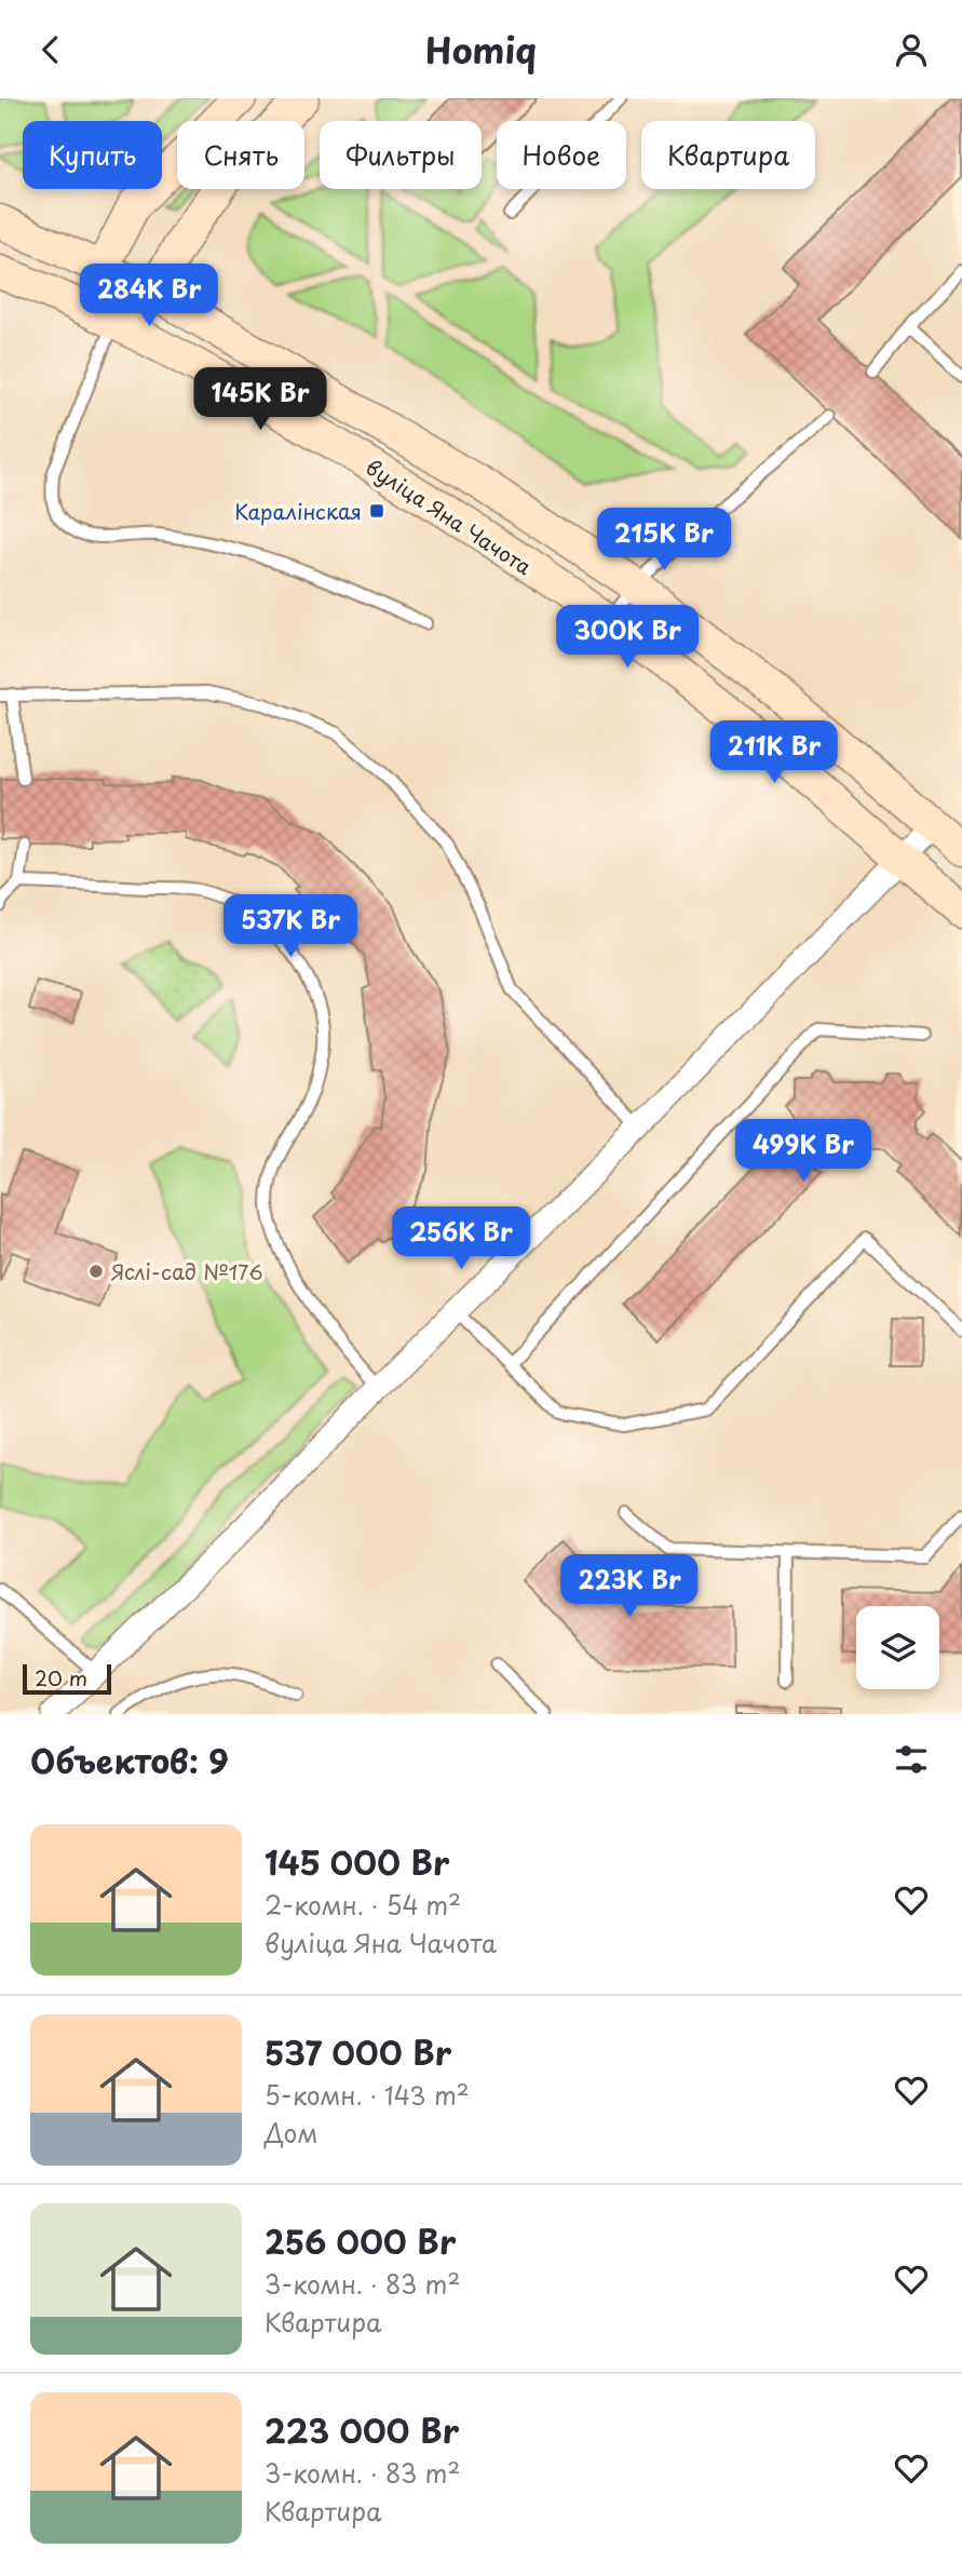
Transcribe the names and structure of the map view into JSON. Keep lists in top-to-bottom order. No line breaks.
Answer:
{"streets":{"main road":["вуліца Яна Чачота"]},"places":{"transit":["Каралінская"],"other":["Яслі-сад №176"]},"scale_bar":"20 m","page":{"header":"Homiq","chip":["Купить","Снять","Фильтры","Новое","Квартира"],"price":["284K Br","145K Br","215K Br","300K Br","211K Br","537K Br","499K Br","256K Br","223K Br"],"scale":"20 m","heading":"Объектов: 9","list":[{"name":"145 000 Br","note":"2-комн. · 54 m² · вуліца Яна Чачота"},{"name":"537 000 Br","note":"5-комн. · 143 m² · Дом"},{"name":"256 000 Br","note":"3-комн. · 83 m² · Квартира"},{"name":"223 000 Br","note":"3-комн. · 83 m² · Квартира"}]}}
